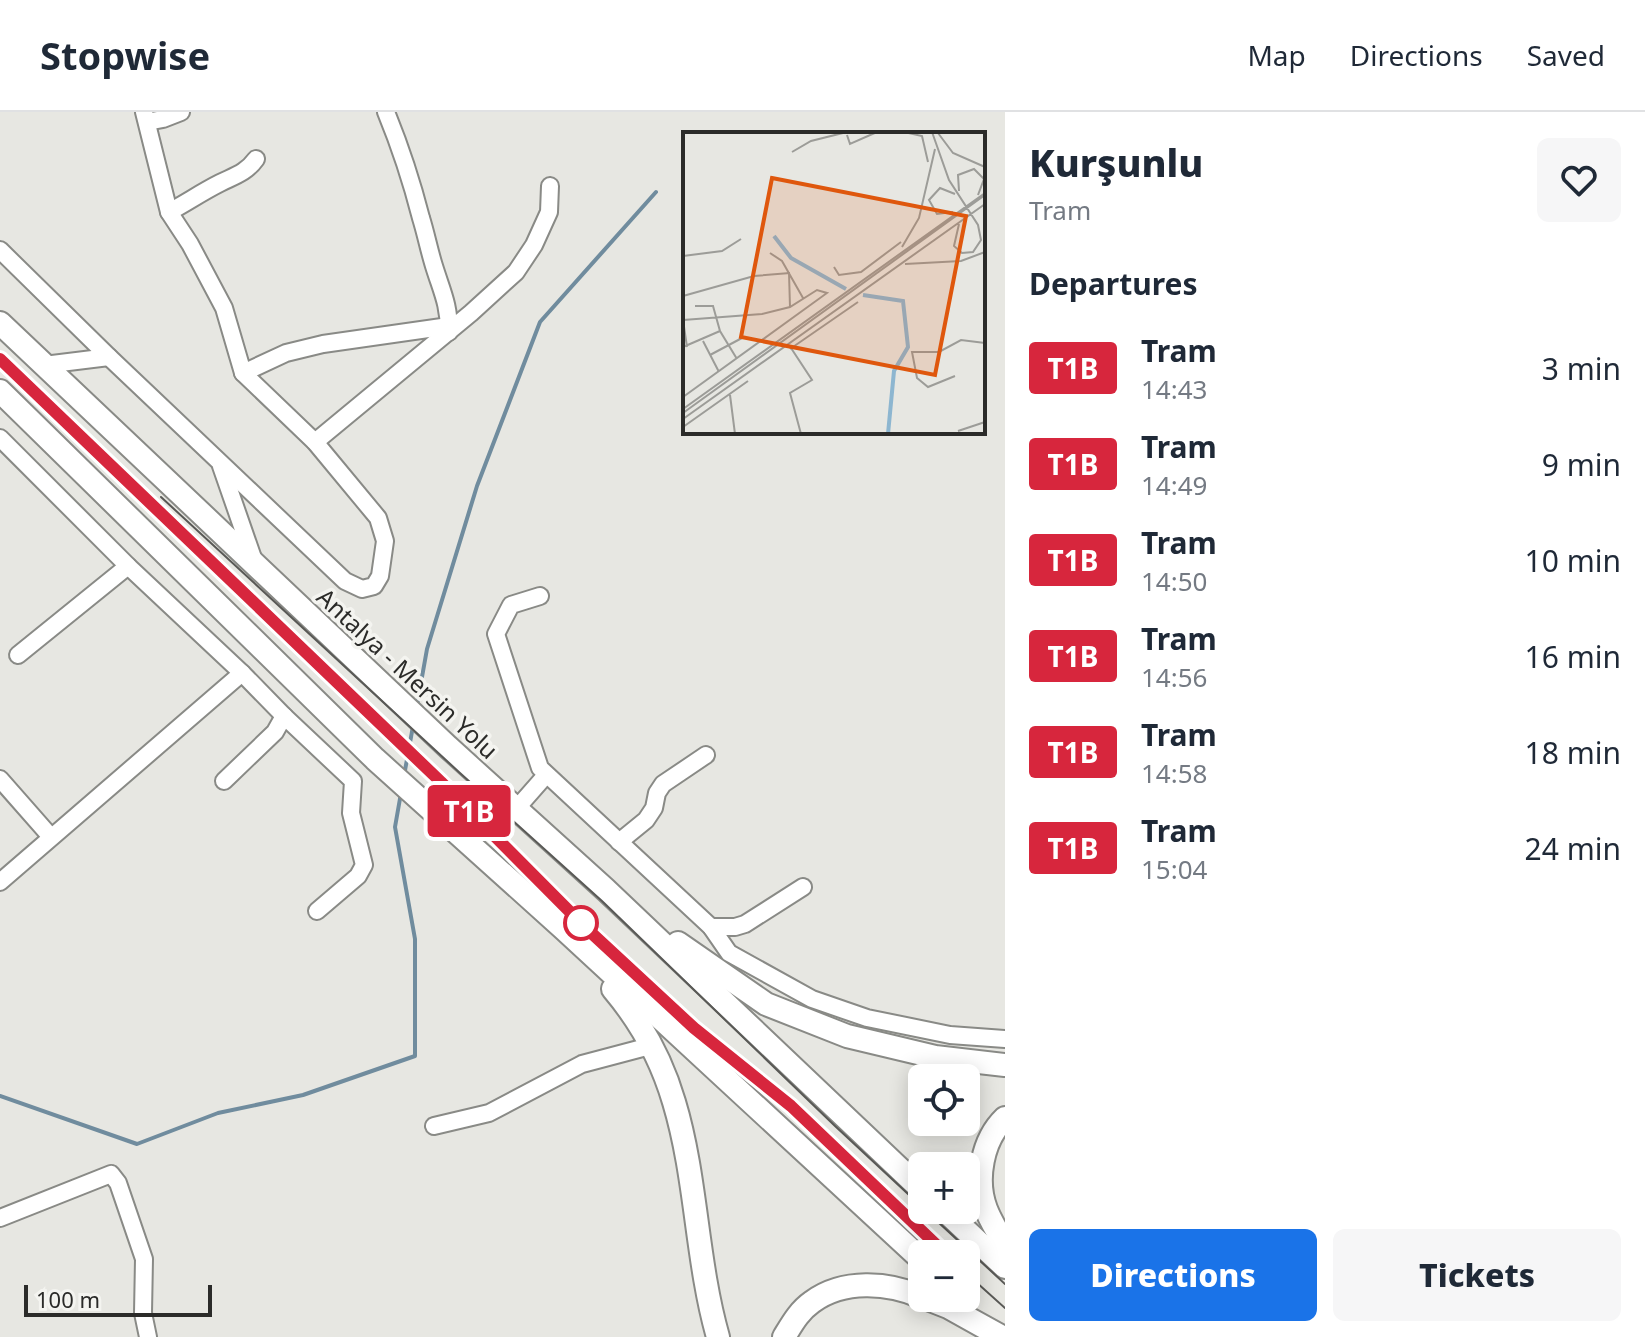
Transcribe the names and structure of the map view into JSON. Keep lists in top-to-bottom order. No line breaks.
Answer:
{"streets":{"highway":["Antalya - Mersin Yolu"]},"lines":["tram line T1B"],"scale_bar":"100 m","page":{"header":"Stopwise","nav":["Map","Directions","Saved"],"on_map":"T1B","heading":[["Kurşunlu","Tram"],"Departures"],"list":[{"mark":"T1B","name":"Tram","note":"14:43","value":"3 min"},{"mark":"T1B","name":"Tram","note":"14:49","value":"9 min"},{"mark":"T1B","name":"Tram","note":"14:50","value":"10 min"},{"mark":"T1B","name":"Tram","note":"14:56","value":"16 min"},{"mark":"T1B","name":"Tram","note":"14:58","value":"18 min"},{"mark":"T1B","name":"Tram","note":"15:04","value":"24 min"}],"map_buttons":["+","−"],"buttons":["Directions","Tickets"],"scale":"100 m"}}
